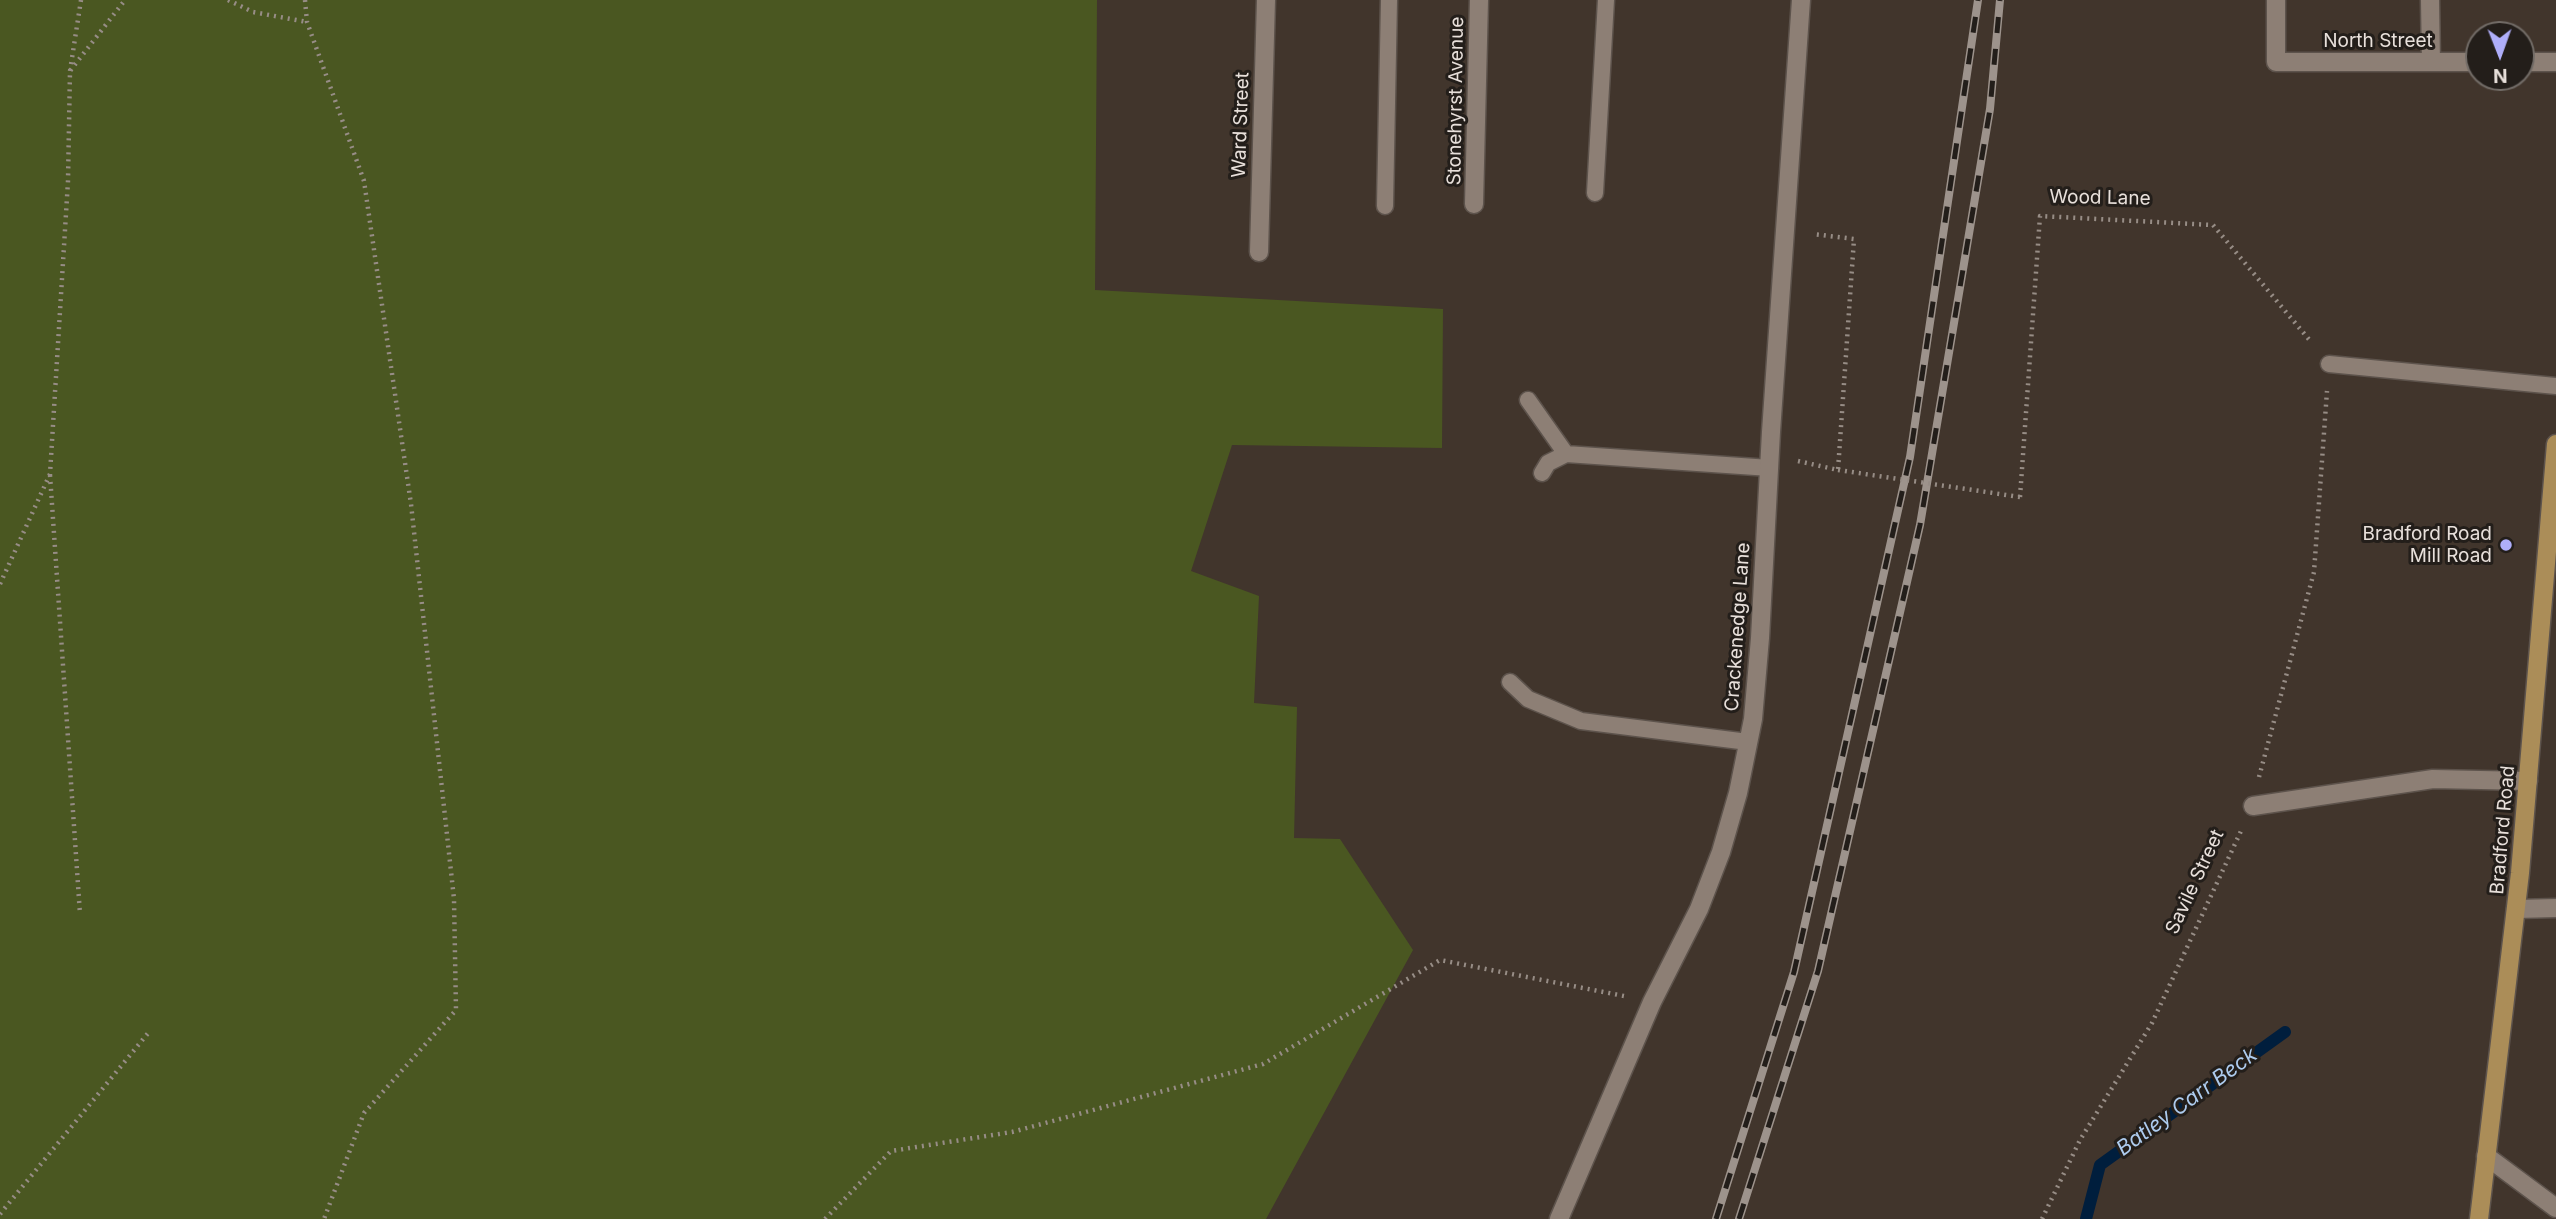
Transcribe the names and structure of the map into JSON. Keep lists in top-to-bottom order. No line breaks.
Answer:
{"streets":{"main road":["Bradford Road"],"street":["North Street","Stonehyrst Avenue","Ward Street","Crackenedge Lane"],"path":["Wood Lane","Savile Street"]},"crossings":[["Wood Lane","Savile Street"]],"water":["Batley Carr Beck"],"places":["Bradford Road Mill Road"],"north":"bottom"}
